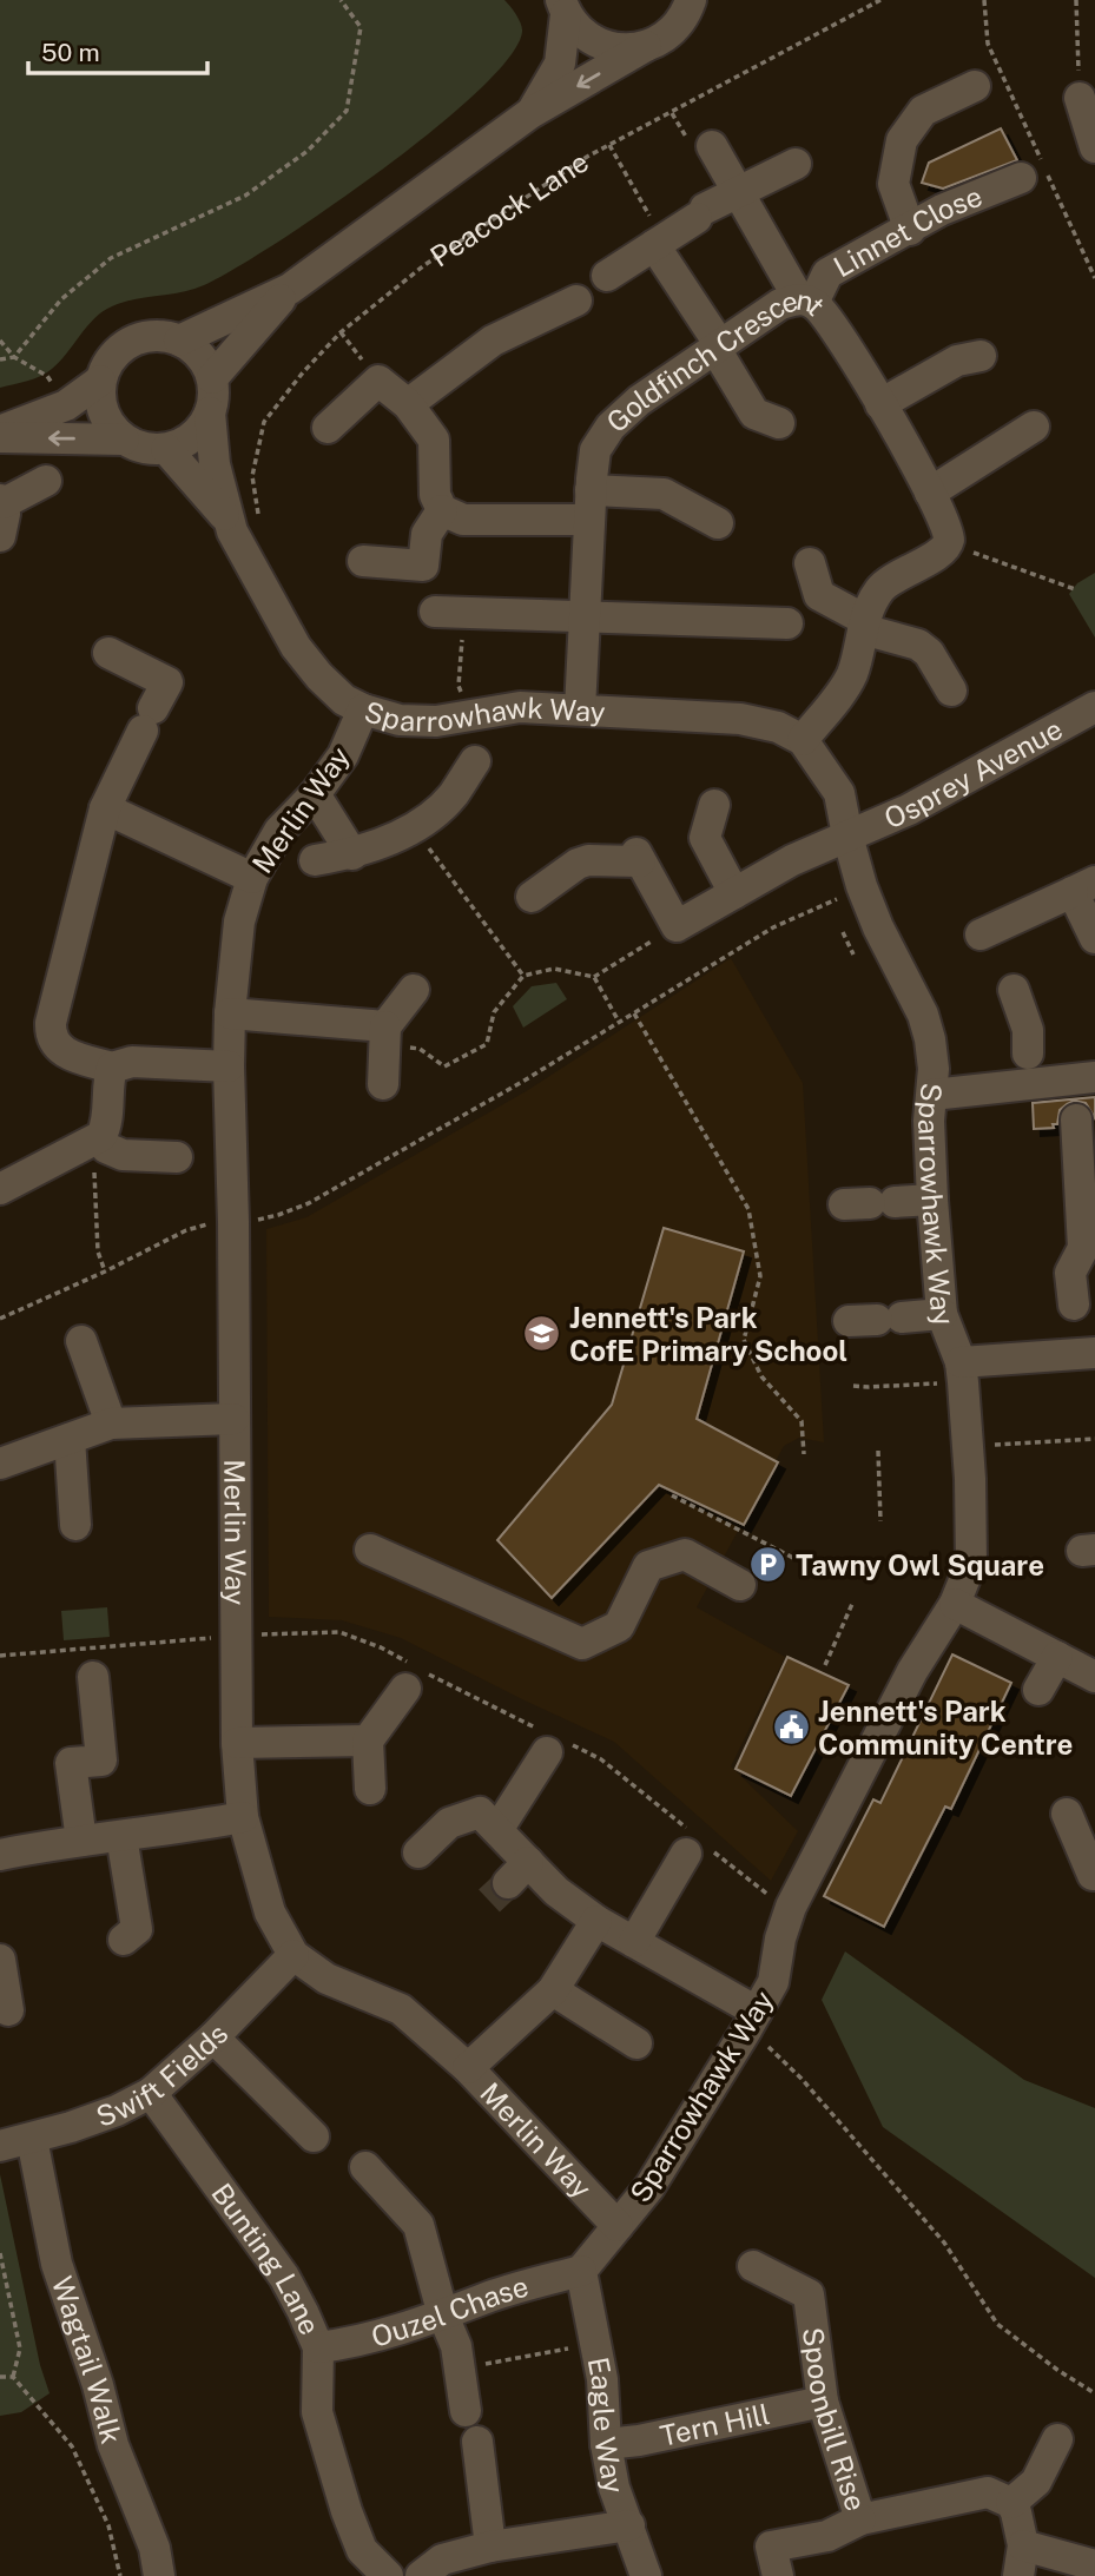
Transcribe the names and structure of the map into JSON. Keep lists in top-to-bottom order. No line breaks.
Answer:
{"streets":{"street":["Linnet Close","Goldfinch Crescent","Sparrowhawk Way","Osprey Avenue","Merlin Way","Swift Fields","Bunting Lane","Ouzel Chase","Wagtail Walk","Spoonbill Rise","Eagle Way","Tern Hill"],"path":["Peacock Lane"]},"crossings":[["Linnet Close","Goldfinch Crescent"],["Goldfinch Crescent","Sparrowhawk Way"],["Sparrowhawk Way","Osprey Avenue"],["Sparrowhawk Way","Merlin Way"],["Sparrowhawk Way","Ouzel Chase"],["Sparrowhawk Way","Eagle Way"],["Merlin Way","Swift Fields"],["Swift Fields","Bunting Lane"],["Swift Fields","Wagtail Walk"],["Bunting Lane","Ouzel Chase"],["Ouzel Chase","Eagle Way"],["Spoonbill Rise","Tern Hill"],["Eagle Way","Tern Hill"]],"places":{"school or university":["Jennett's Park CofE Primary School"],"parking":["Tawny Owl Square"],"public building":["Jennett's Park Community Centre"]},"scale_bar":"50 m"}
